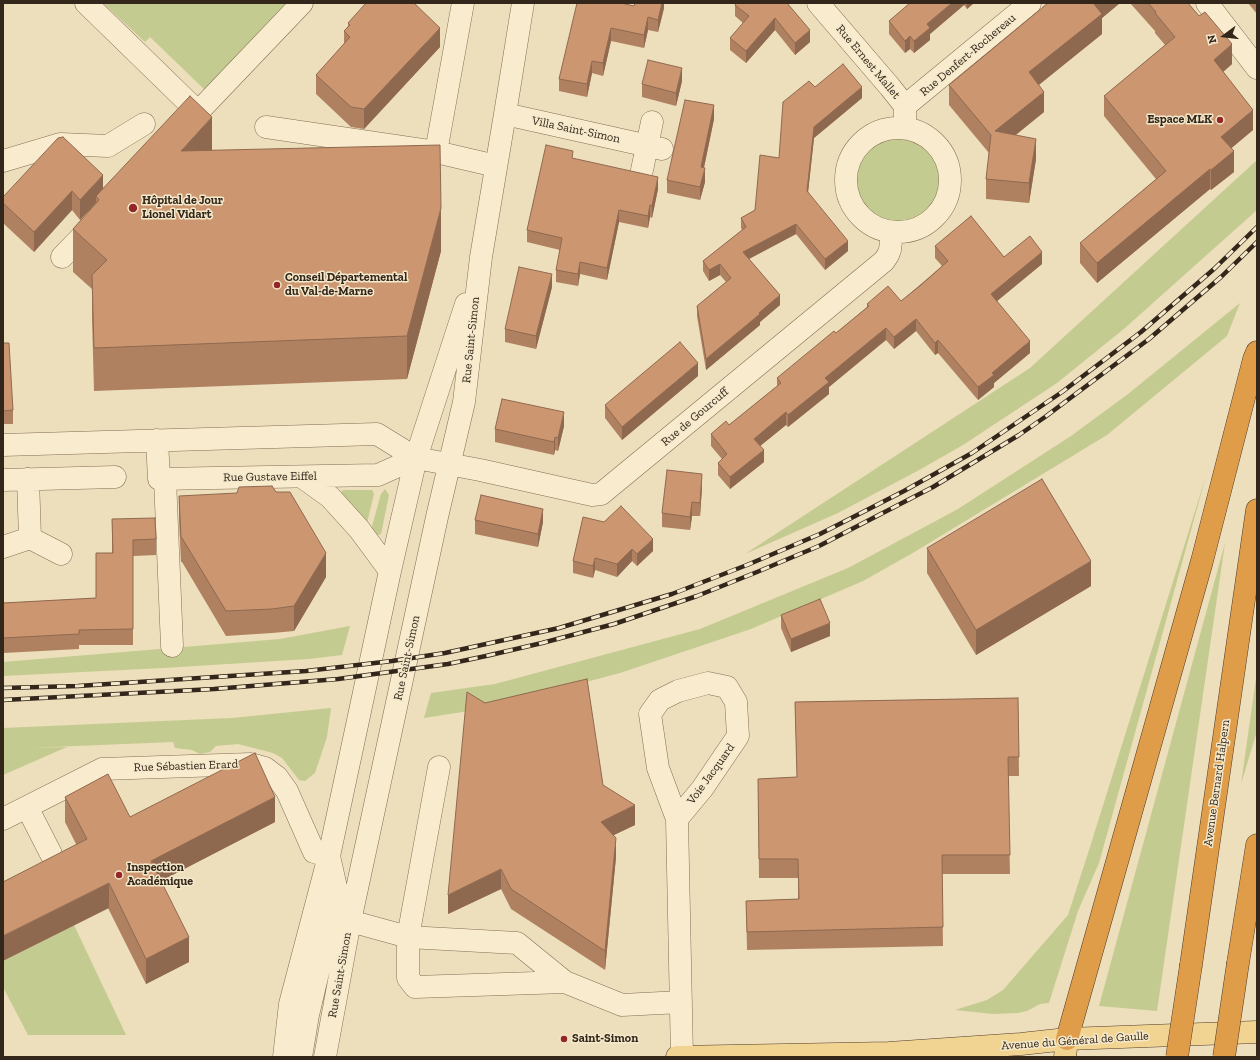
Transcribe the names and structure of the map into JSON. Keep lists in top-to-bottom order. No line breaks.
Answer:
{"streets":{"highway":["Avenue Bernard Halpern"],"main road":["Avenue du Général de Gaulle"],"street":["Rue Denfert-Rochereau","Rue Ernest Mallet","Villa Saint-Simon","Rue Saint-Simon","Rue de Gourcuff","Rue Gustave Eiffel","Rue Sébastien Erard","Voie Jacquard"]},"crossings":[["Rue Denfert-Rochereau","Rue Ernest Mallet"],["Rue Denfert-Rochereau","Rue de Gourcuff"],["Rue Ernest Mallet","Rue de Gourcuff"],["Villa Saint-Simon","Rue Saint-Simon"],["Rue Saint-Simon","Rue de Gourcuff"],["Rue Saint-Simon","Rue Gustave Eiffel"],["Rue Saint-Simon","Rue Sébastien Erard"],["Voie Jacquard","Avenue du Général de Gaulle"]],"places":["Espace MLK","Hôpital de Jour Lionel Vidart","Conseil Départemental du Val-de-Marne","Inspection Académique","Saint-Simon"],"north":"left"}
